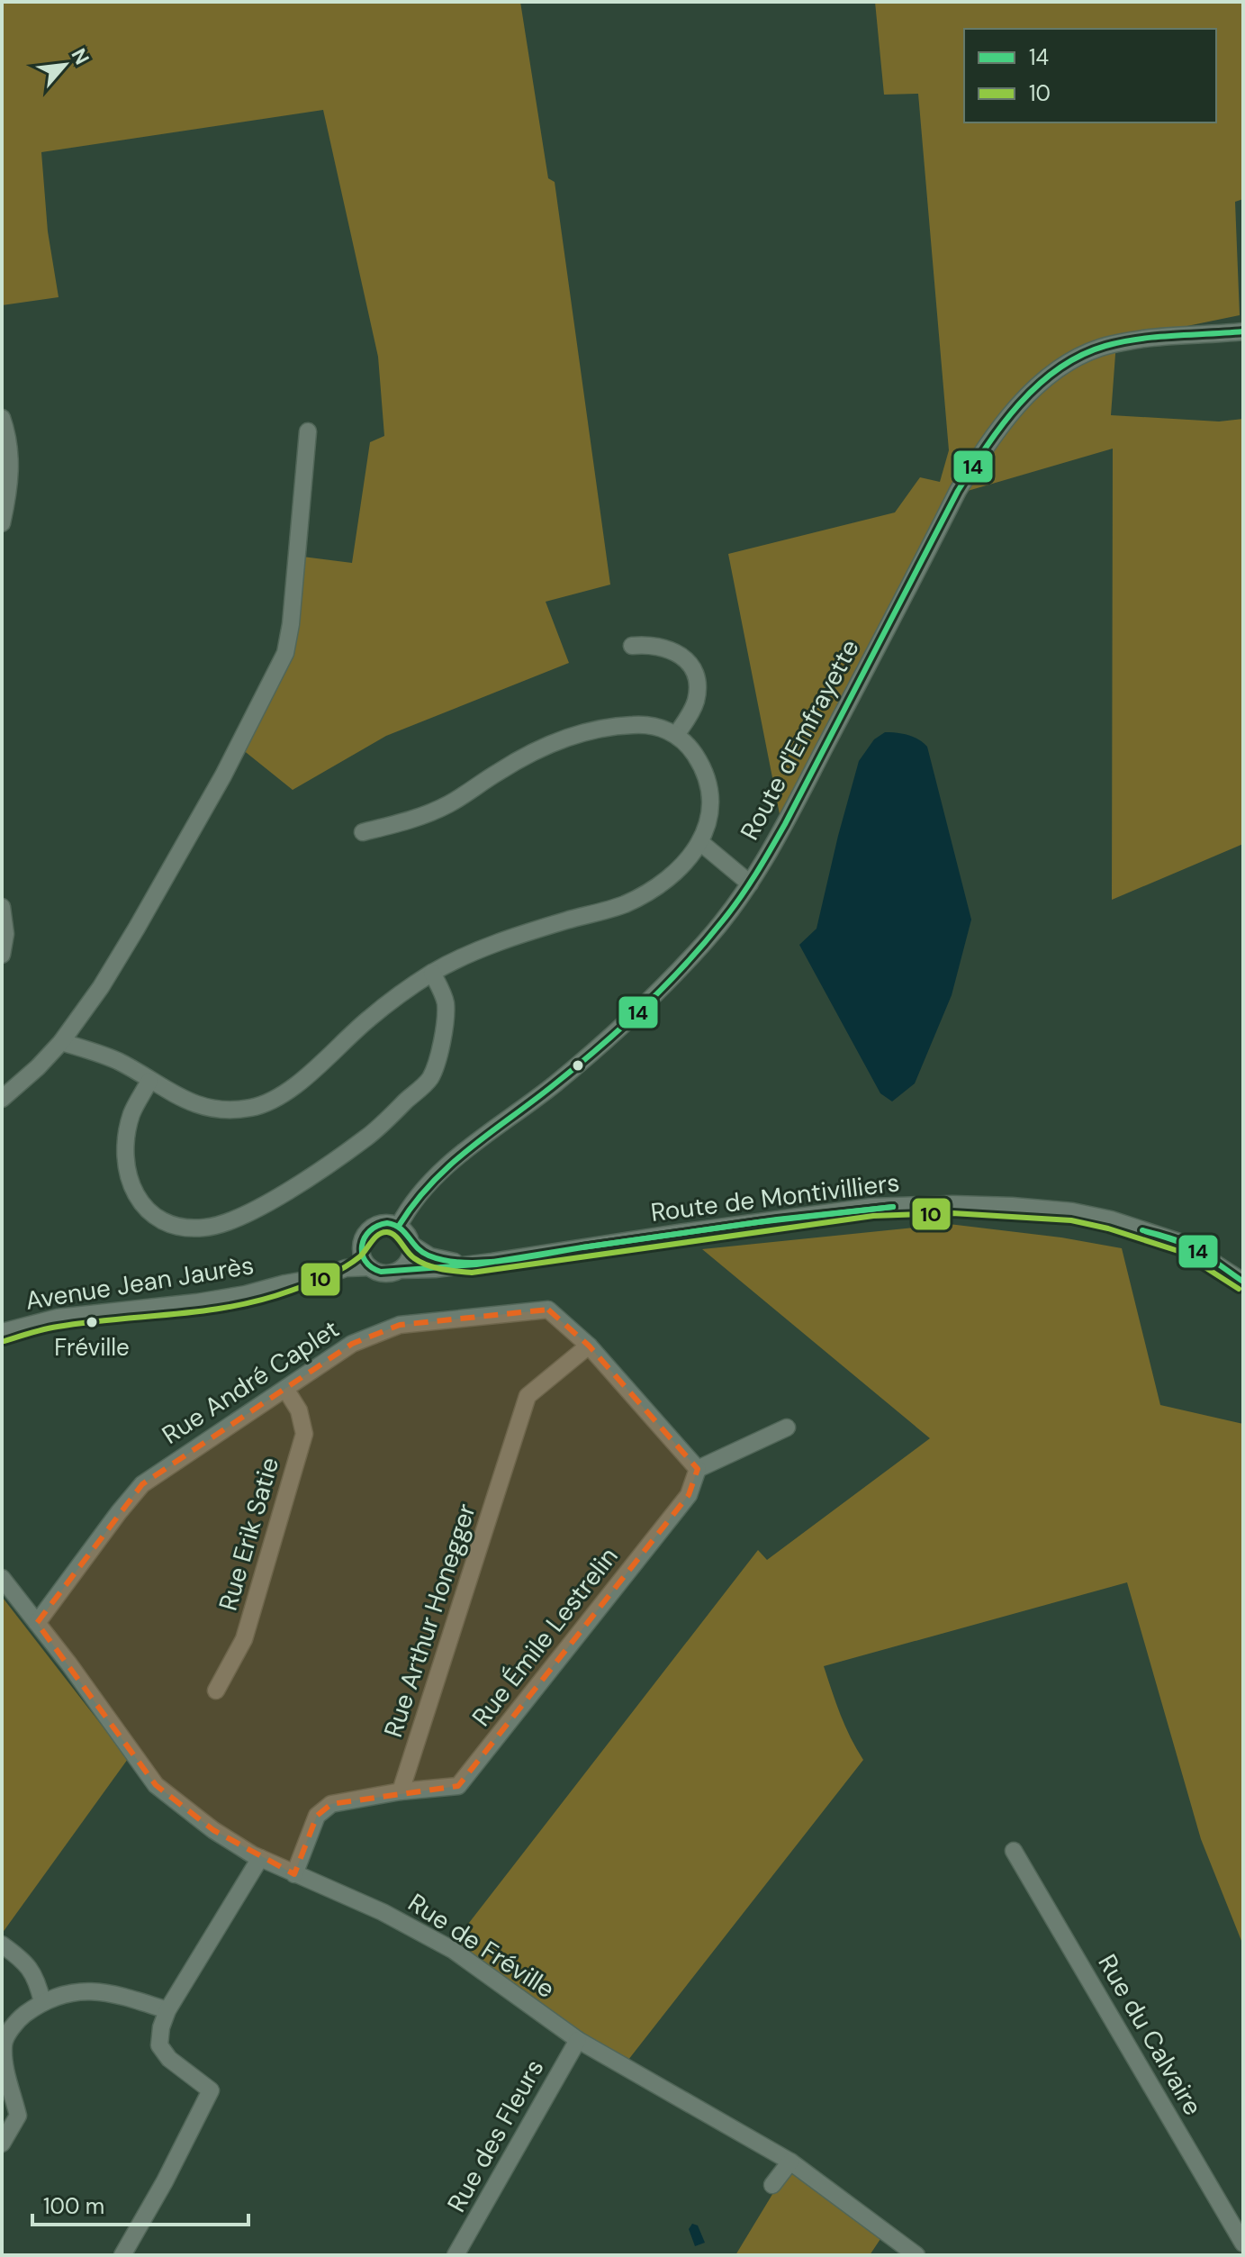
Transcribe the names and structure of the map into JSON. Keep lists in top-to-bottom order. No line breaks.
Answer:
{"streets":{"street":["Route d'Emfrayette","Route de Montivilliers","Avenue Jean Jaurès","Rue André Caplet","Rue Erik Satie","Rue Arthur Honegger","Rue Émile Lestrelin","Rue de Fréville","Rue du Calvaire","Rue des Fleurs"]},"crossings":[["Route d'Emfrayette","Route de Montivilliers"],["Route d'Emfrayette","Avenue Jean Jaurès"],["Route de Montivilliers","Avenue Jean Jaurès"],["Rue André Caplet","Rue Erik Satie"],["Rue André Caplet","Rue Arthur Honegger"],["Rue André Caplet","Rue Émile Lestrelin"],["Rue André Caplet","Rue de Fréville"],["Rue Arthur Honegger","Rue Émile Lestrelin"],["Rue de Fréville","Rue des Fleurs"]],"places":["Fréville"],"lines":["transit line 14","transit line 10"],"legend":["14","10"],"scale_bar":"100 m","north":"top right"}
